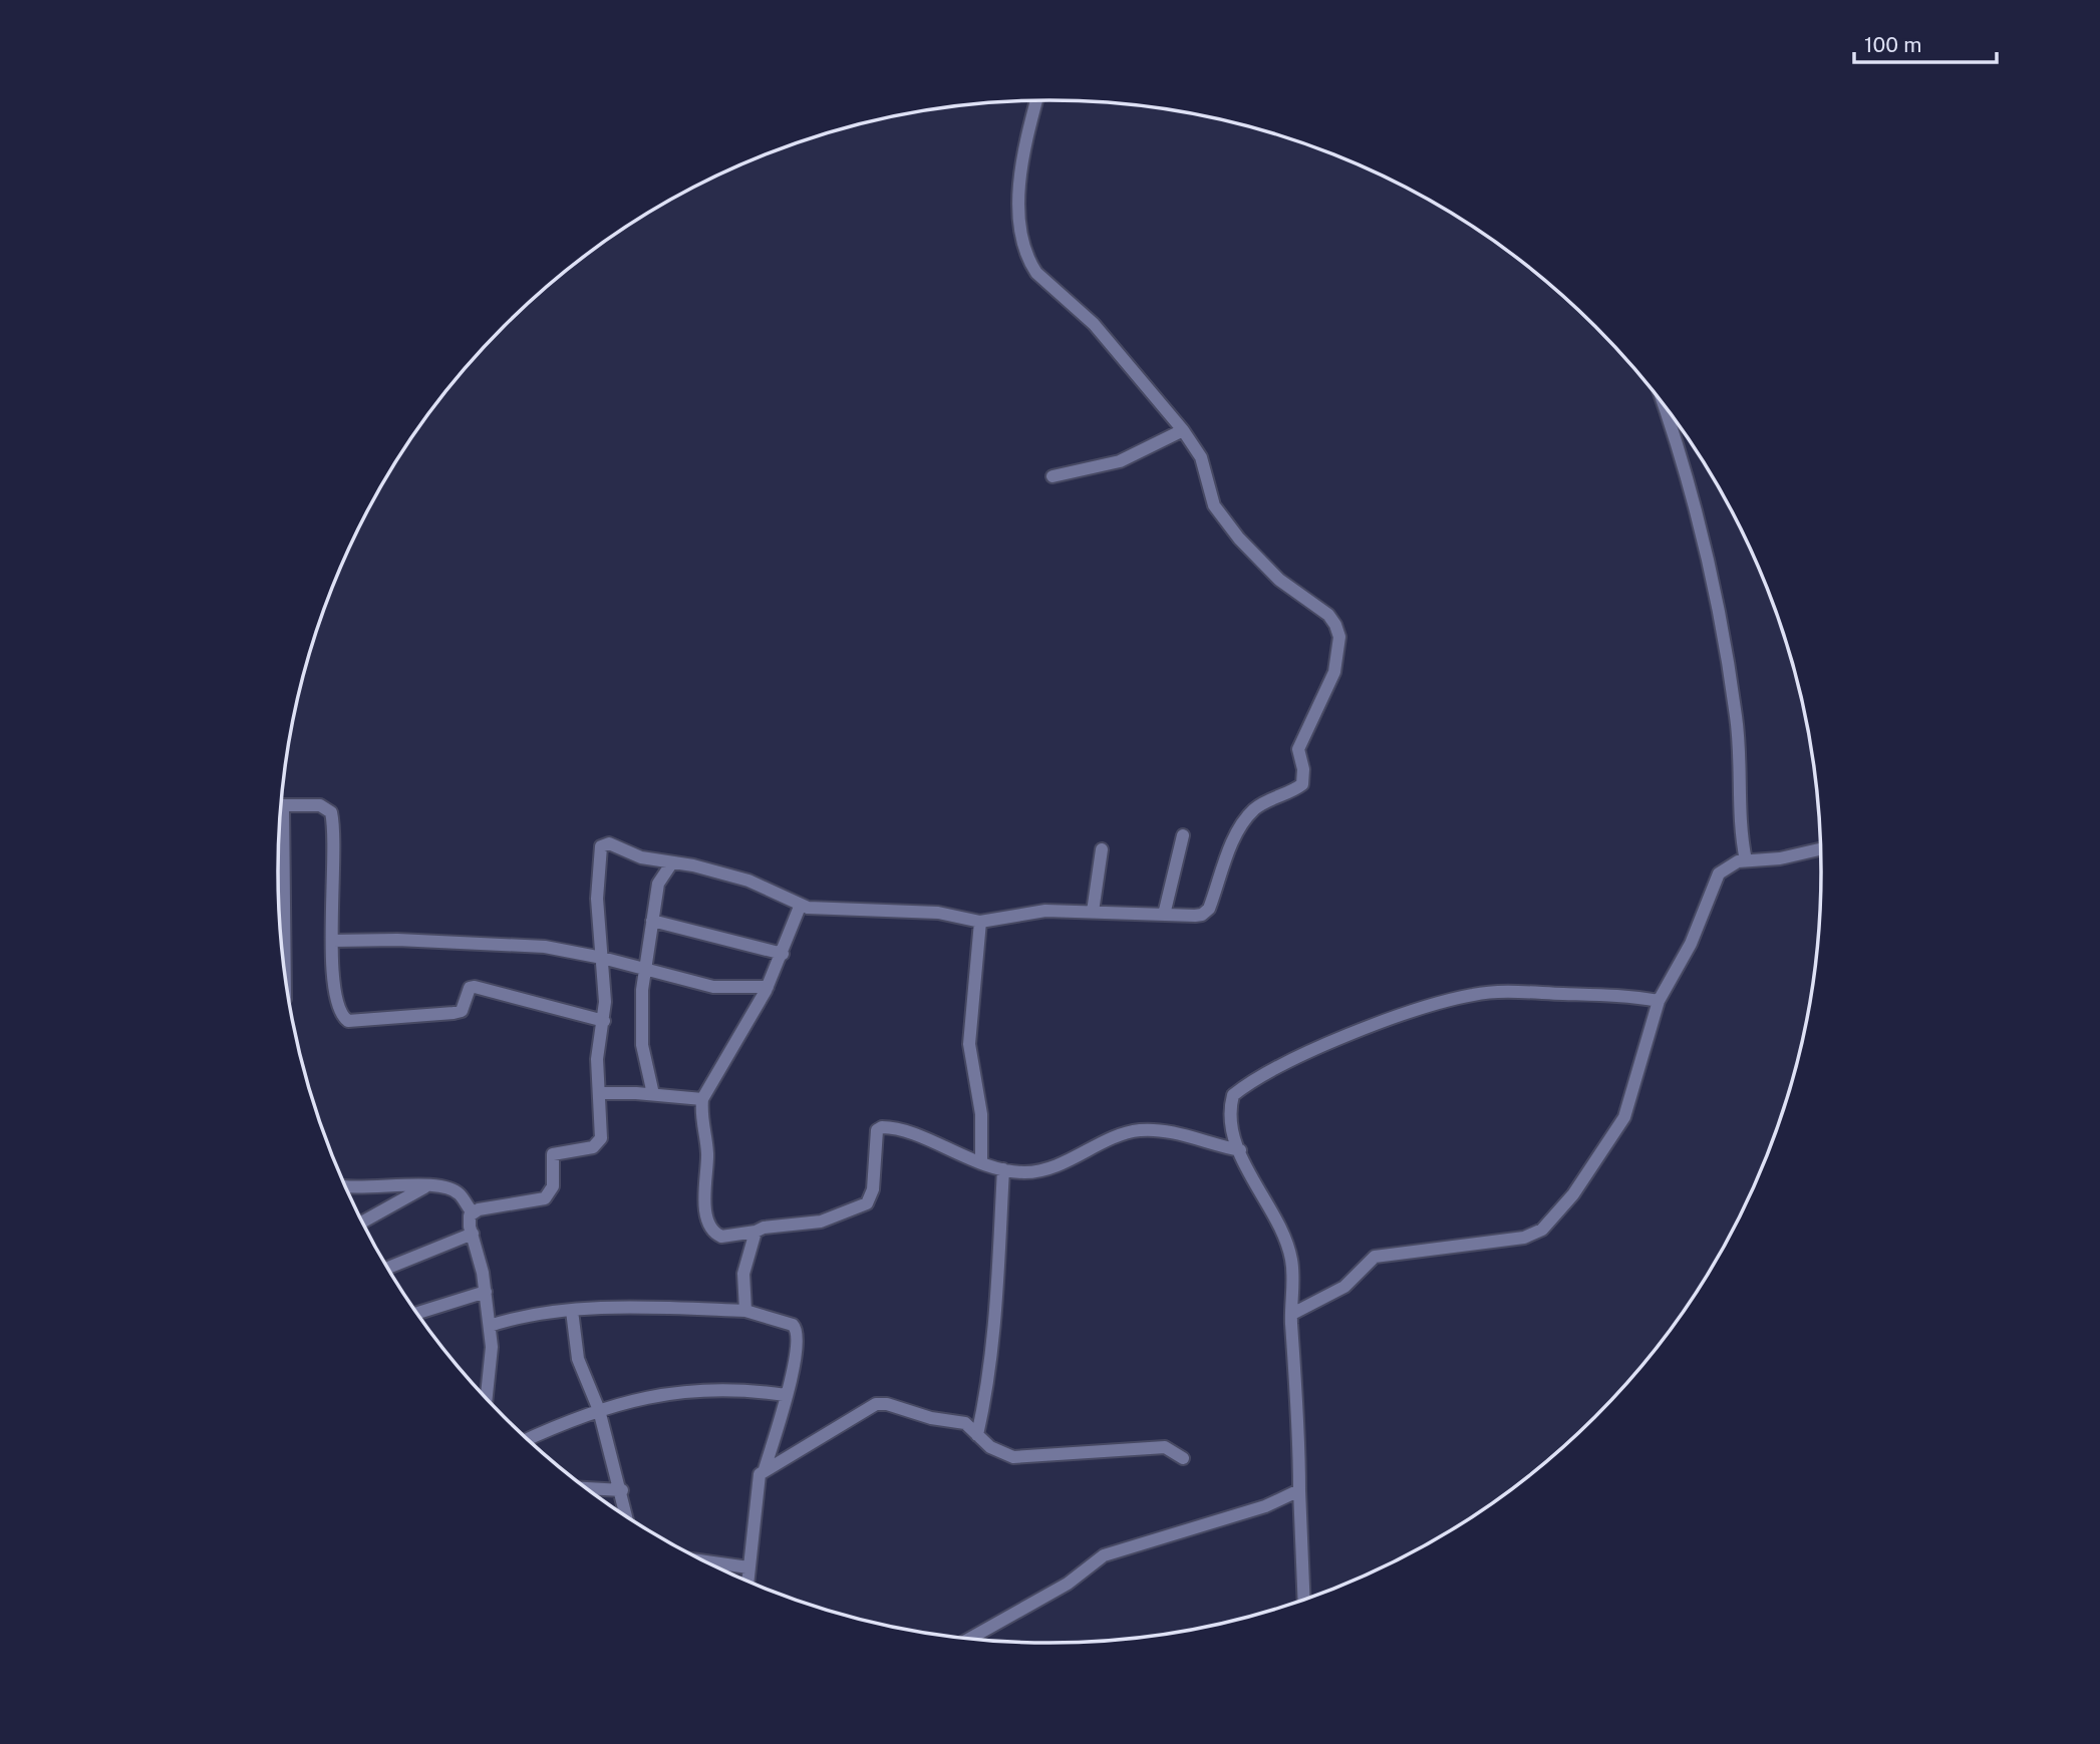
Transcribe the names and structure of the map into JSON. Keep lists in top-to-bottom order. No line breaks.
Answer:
{"scale_bar":"100 m"}
